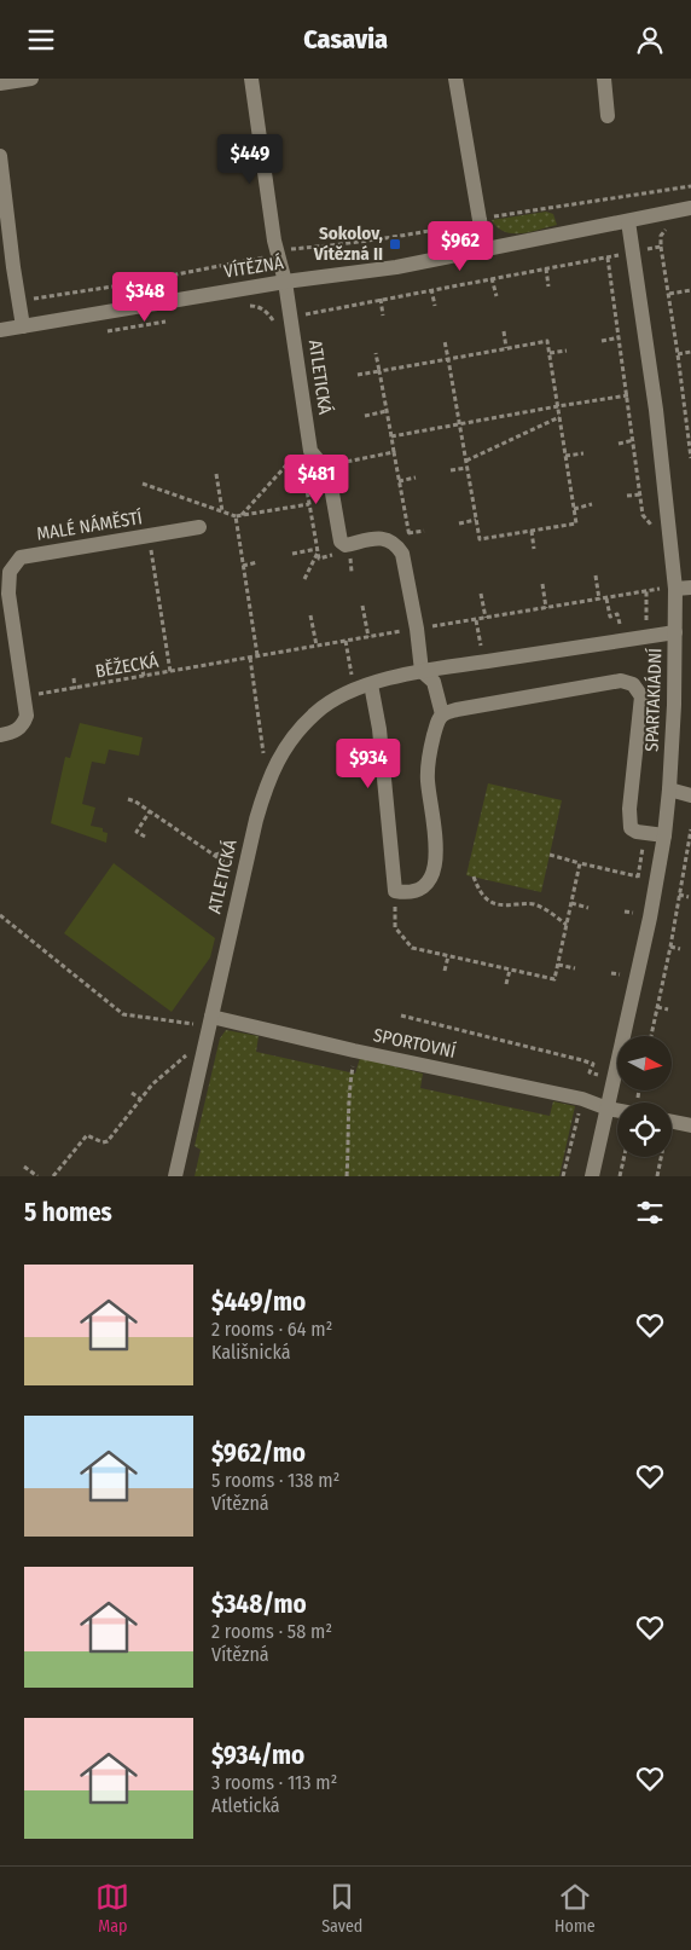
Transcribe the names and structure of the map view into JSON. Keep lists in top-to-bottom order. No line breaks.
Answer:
{"streets":{"street":["VÍTĚZNÁ","ATLETICKÁ","MALÉ NÁMĚSTÍ","SPARTAKIÁDNÍ","SPORTOVNÍ"],"path":["BĚŽECKÁ"]},"crossings":[["VÍTĚZNÁ","ATLETICKÁ"],["VÍTĚZNÁ","SPARTAKIÁDNÍ"],["ATLETICKÁ","SPARTAKIÁDNÍ"],["ATLETICKÁ","SPORTOVNÍ"],["MALÉ NÁMĚSTÍ","BĚŽECKÁ"],["SPARTAKIÁDNÍ","SPORTOVNÍ"]],"places":{"transit":["Sokolov, Vítězná II"]},"north":"right","page":{"header":"Casavia","price":["$449","$962","$348","$481","$934"],"heading":"5 homes","list":[{"name":"$449/mo","note":"2 rooms · 64 m² · Kališnická"},{"name":"$962/mo","note":"5 rooms · 138 m² · Vítězná"},{"name":"$348/mo","note":"2 rooms · 58 m² · Vítězná"},{"name":"$934/mo","note":"3 rooms · 113 m² · Atletická"}],"tabs":["Map","Saved","Home"]}}
